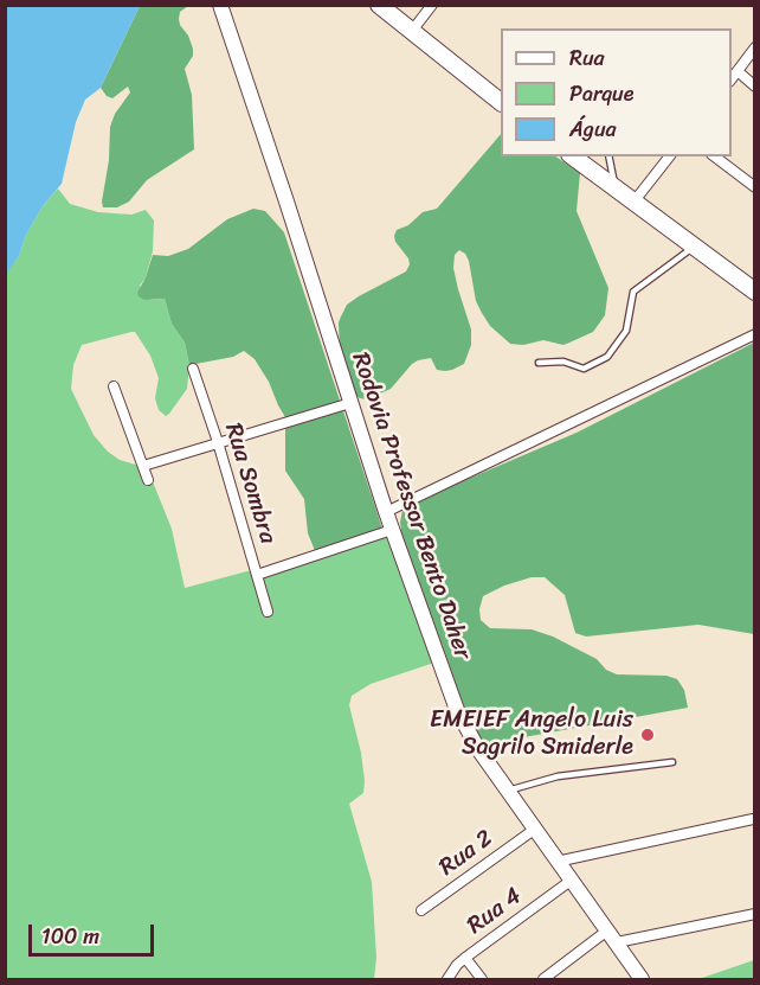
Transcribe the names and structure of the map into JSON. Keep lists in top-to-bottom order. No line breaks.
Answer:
{"streets":{"street":["Rua Sombra","Rodovia Professor Bento Daher","Rua 2","Rua 4"]},"crossings":[["Rodovia Professor Bento Daher","Rua 2"],["Rodovia Professor Bento Daher","Rua 4"]],"places":["EMEIEF Angelo Luis Sagrilo Smiderle"],"legend":["Rua","Parque","Água"],"scale_bar":"100 m"}
